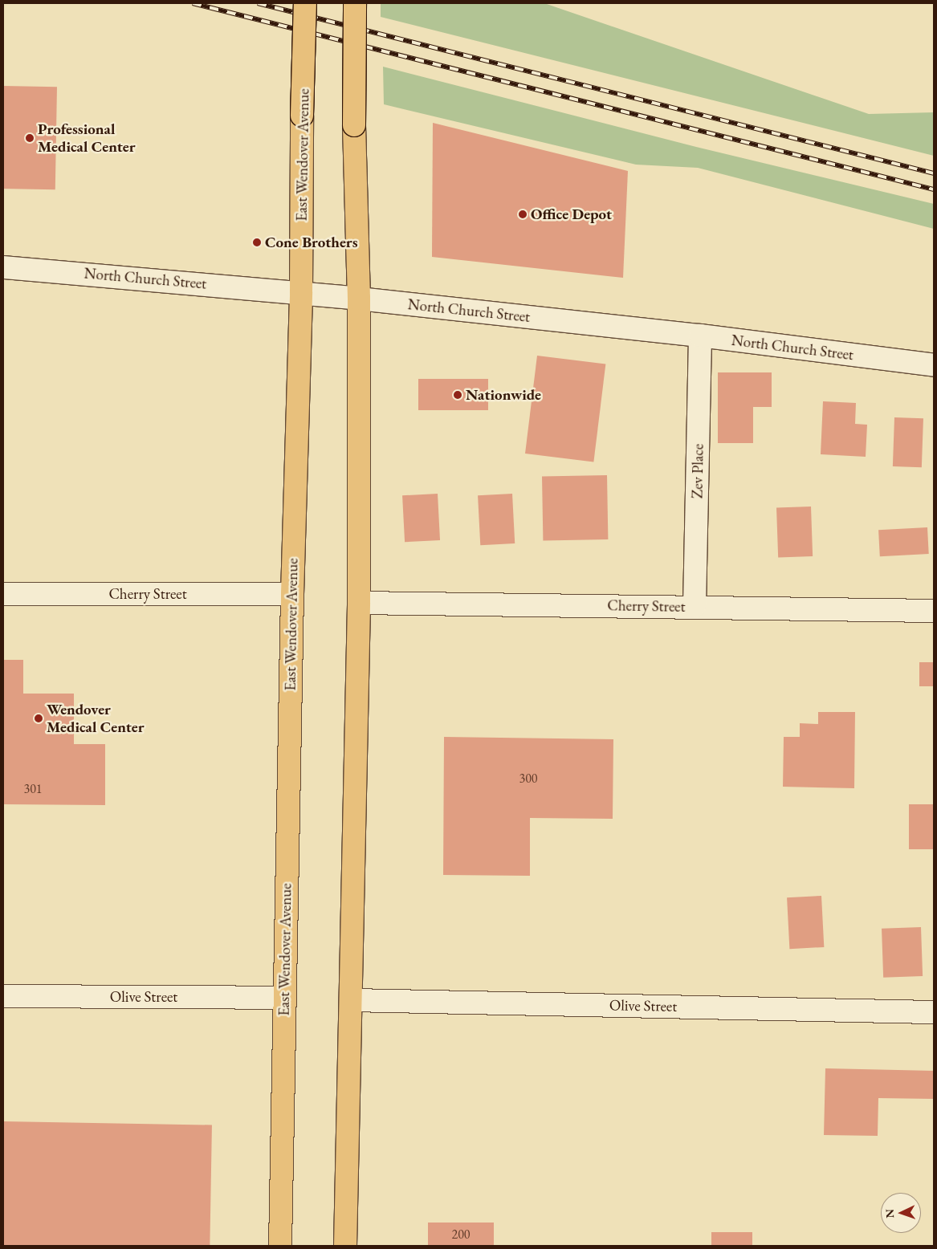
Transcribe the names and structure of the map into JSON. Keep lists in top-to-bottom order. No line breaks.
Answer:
{"streets":{"highway":["East Wendover Avenue"],"street":["North Church Street","Zev Place","Cherry Street","Olive Street"]},"crossings":[["East Wendover Avenue","North Church Street"],["East Wendover Avenue","Cherry Street"],["East Wendover Avenue","Olive Street"],["North Church Street","Zev Place"],["Zev Place","Cherry Street"]],"places":["Professional Medical Center","Office Depot","Cone Brothers","Nationwide","Wendover Medical Center"],"house_numbers":["300","301","200"],"north":"left"}
